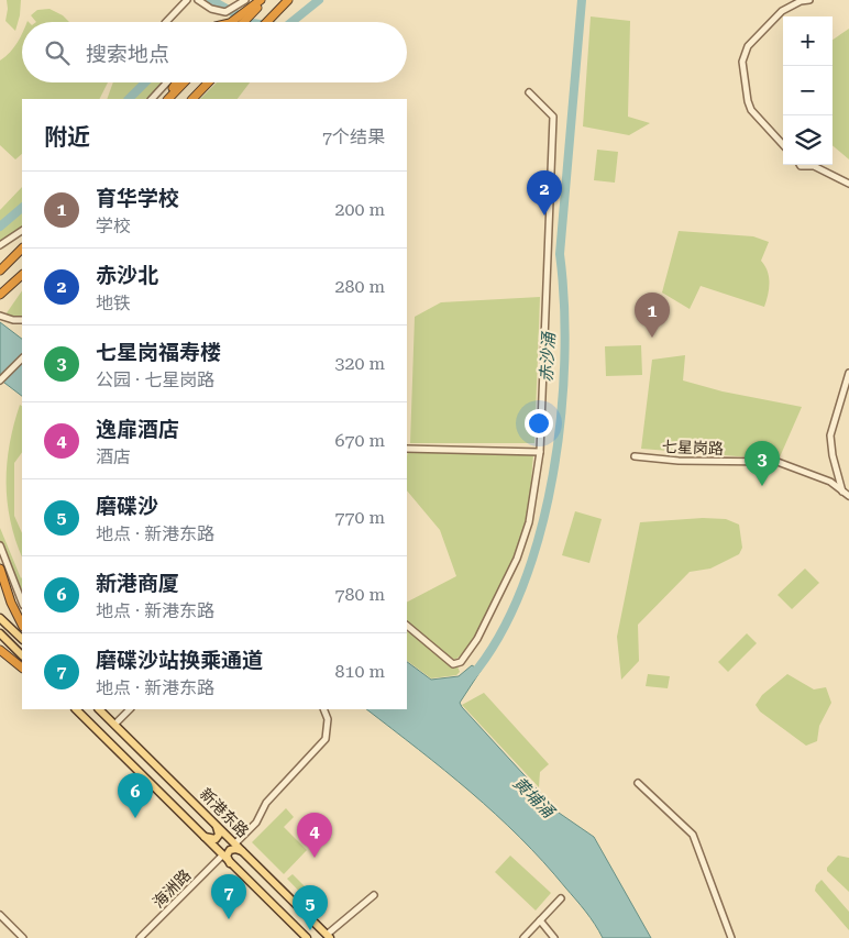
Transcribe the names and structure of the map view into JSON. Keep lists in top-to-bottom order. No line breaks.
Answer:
{"streets":{"main road":["新港东路"],"street":["七星岗路","海洲路"]},"water":["赤沙涌","黄埔涌"],"page":{"map_buttons":["+","−"],"search":"搜索地点","heading":["附近","7个结果"],"pins":["2","1","3","6","4","7","5"],"list":[{"mark":"1","name":"育华学校","note":"学校","value":"200 m"},{"mark":"2","name":"赤沙北","note":"地铁","value":"280 m"},{"mark":"3","name":"七星岗福寿楼","note":"公园 · 七星岗路","value":"320 m"},{"mark":"4","name":"逸扉酒店","note":"酒店","value":"670 m"},{"mark":"5","name":"磨碟沙","note":"地点 · 新港东路","value":"770 m"},{"mark":"6","name":"新港商厦","note":"地点 · 新港东路","value":"780 m"},{"mark":"7","name":"磨碟沙站换乘通道","note":"地点 · 新港东路","value":"810 m"}]}}
